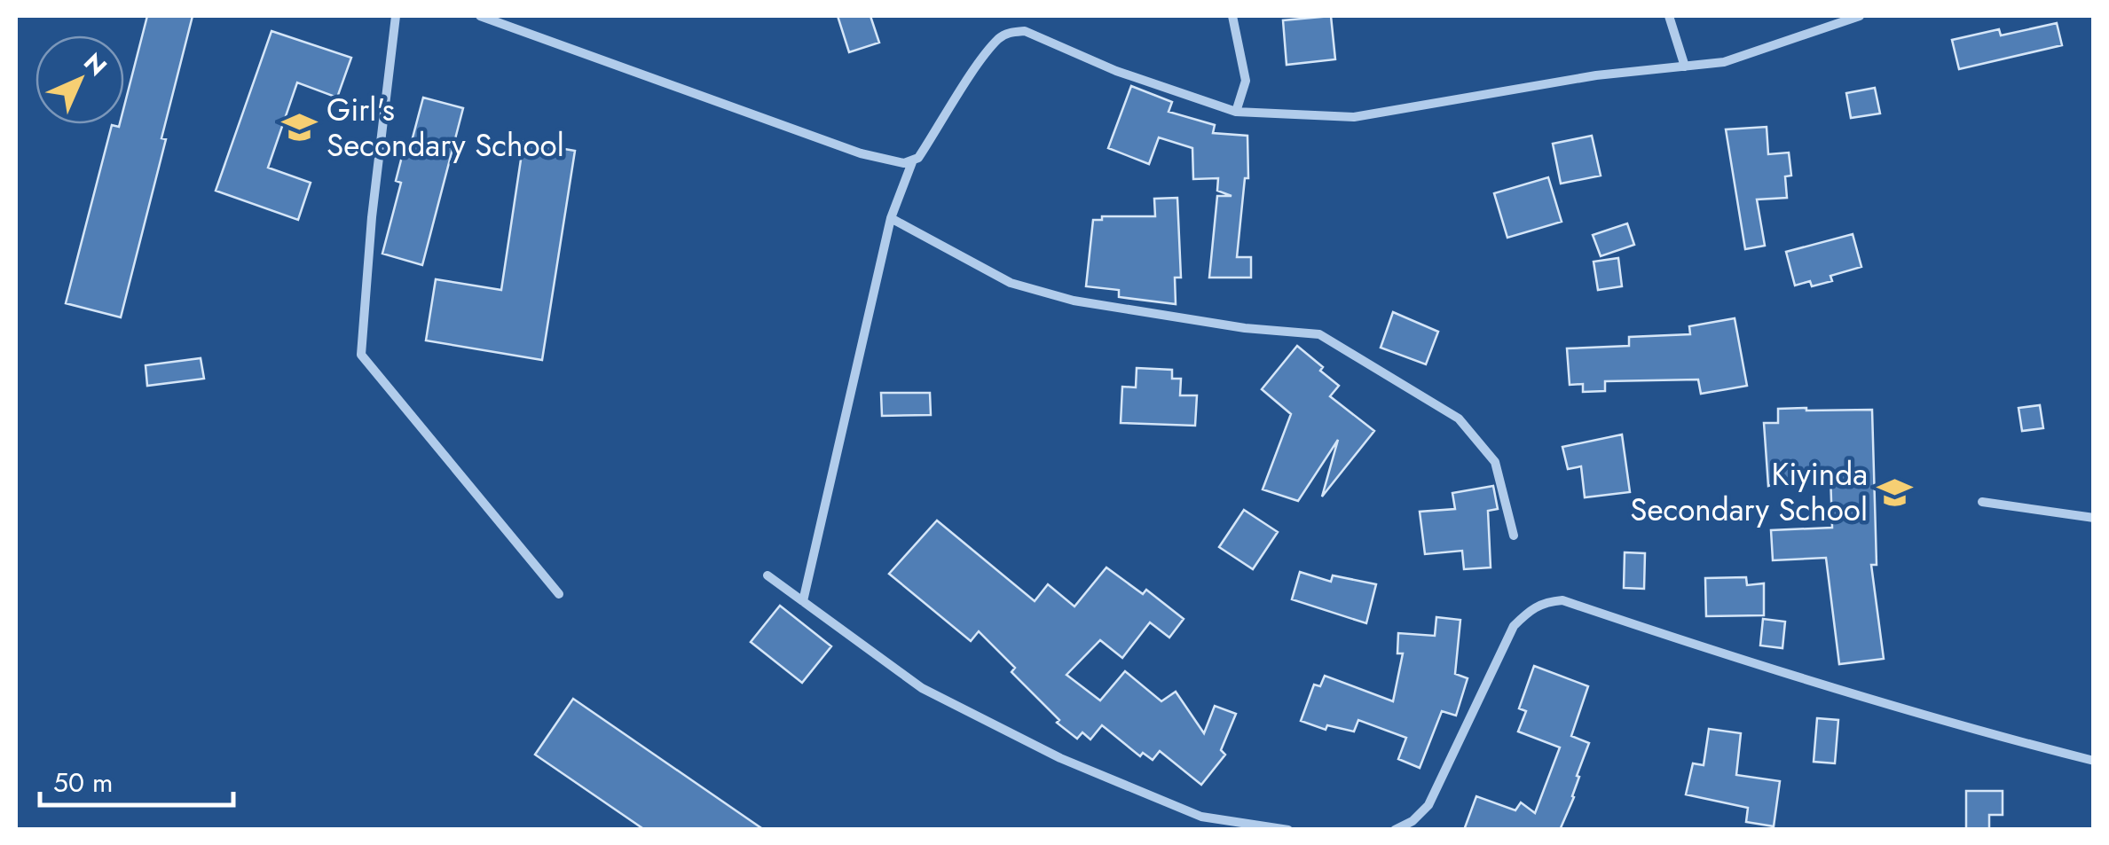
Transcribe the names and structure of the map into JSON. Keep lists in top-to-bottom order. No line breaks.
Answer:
{"places":{"school or university":["Girl's Secondary School","Kiyinda Secondary School"]},"scale_bar":"50 m","north":"top right"}
